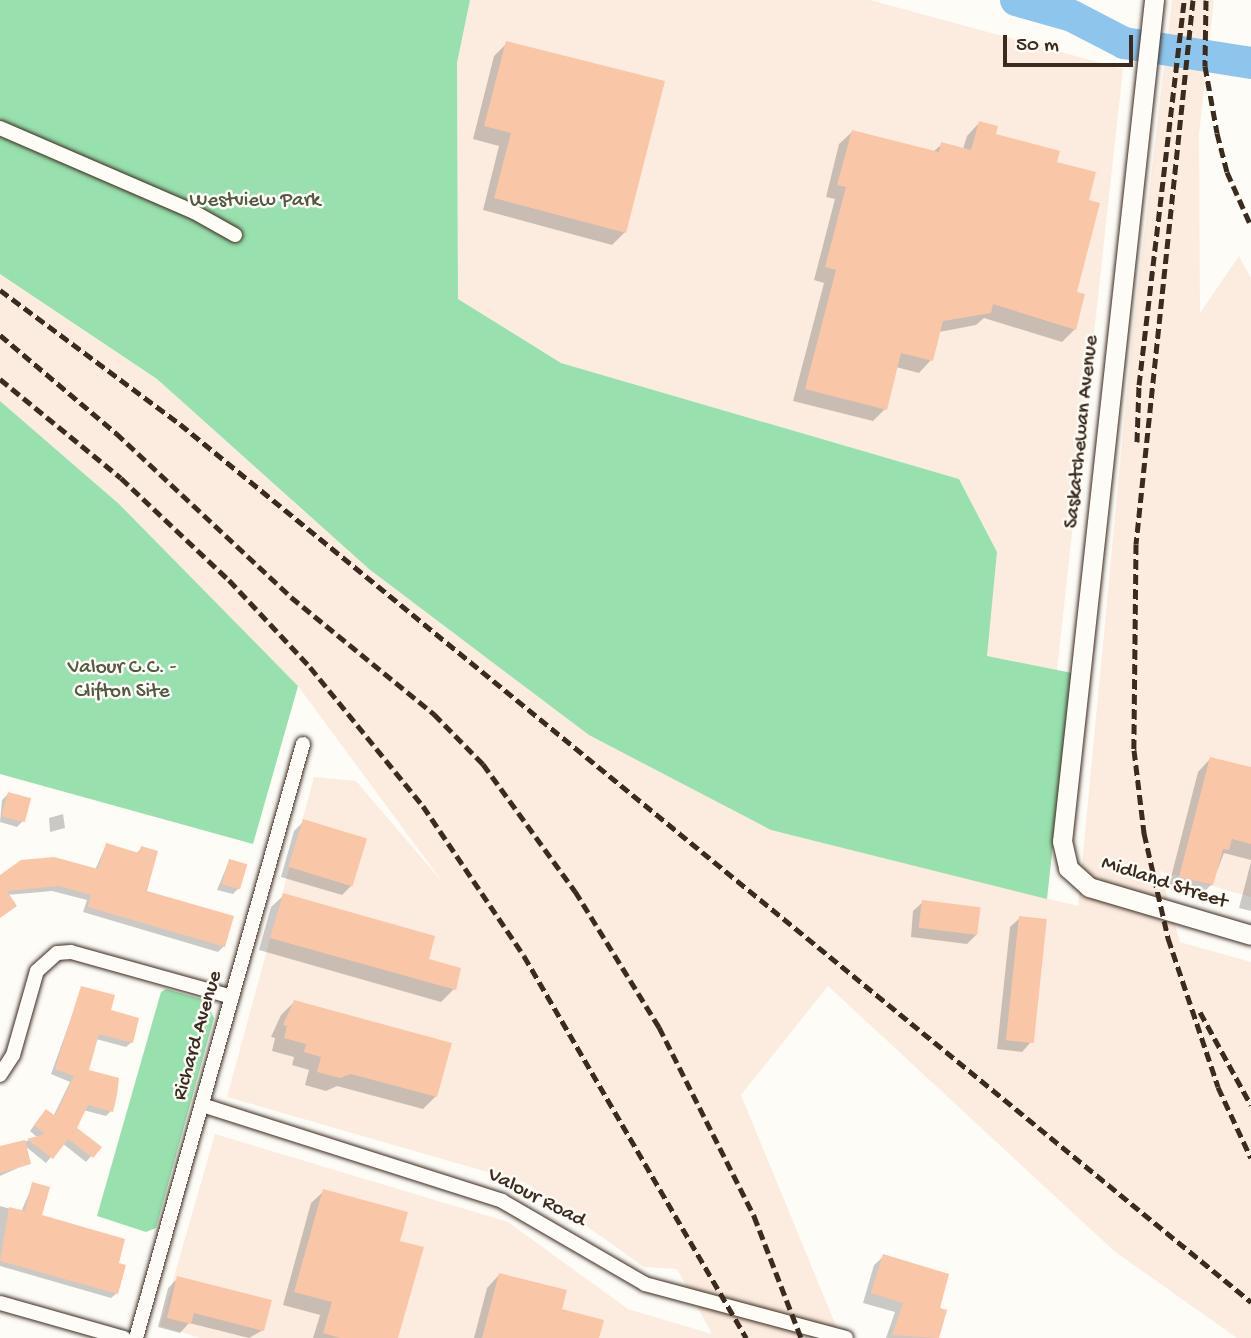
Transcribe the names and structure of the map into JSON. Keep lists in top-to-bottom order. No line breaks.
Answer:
{"streets":{"street":["Saskatchewan Avenue","Midland Street","Richard Avenue","Valour Road"]},"crossings":[["Saskatchewan Avenue","Midland Street"],["Richard Avenue","Valour Road"]],"parks":["Westview Park","Valour C.C. - Clifton Site"],"scale_bar":"50 m"}
